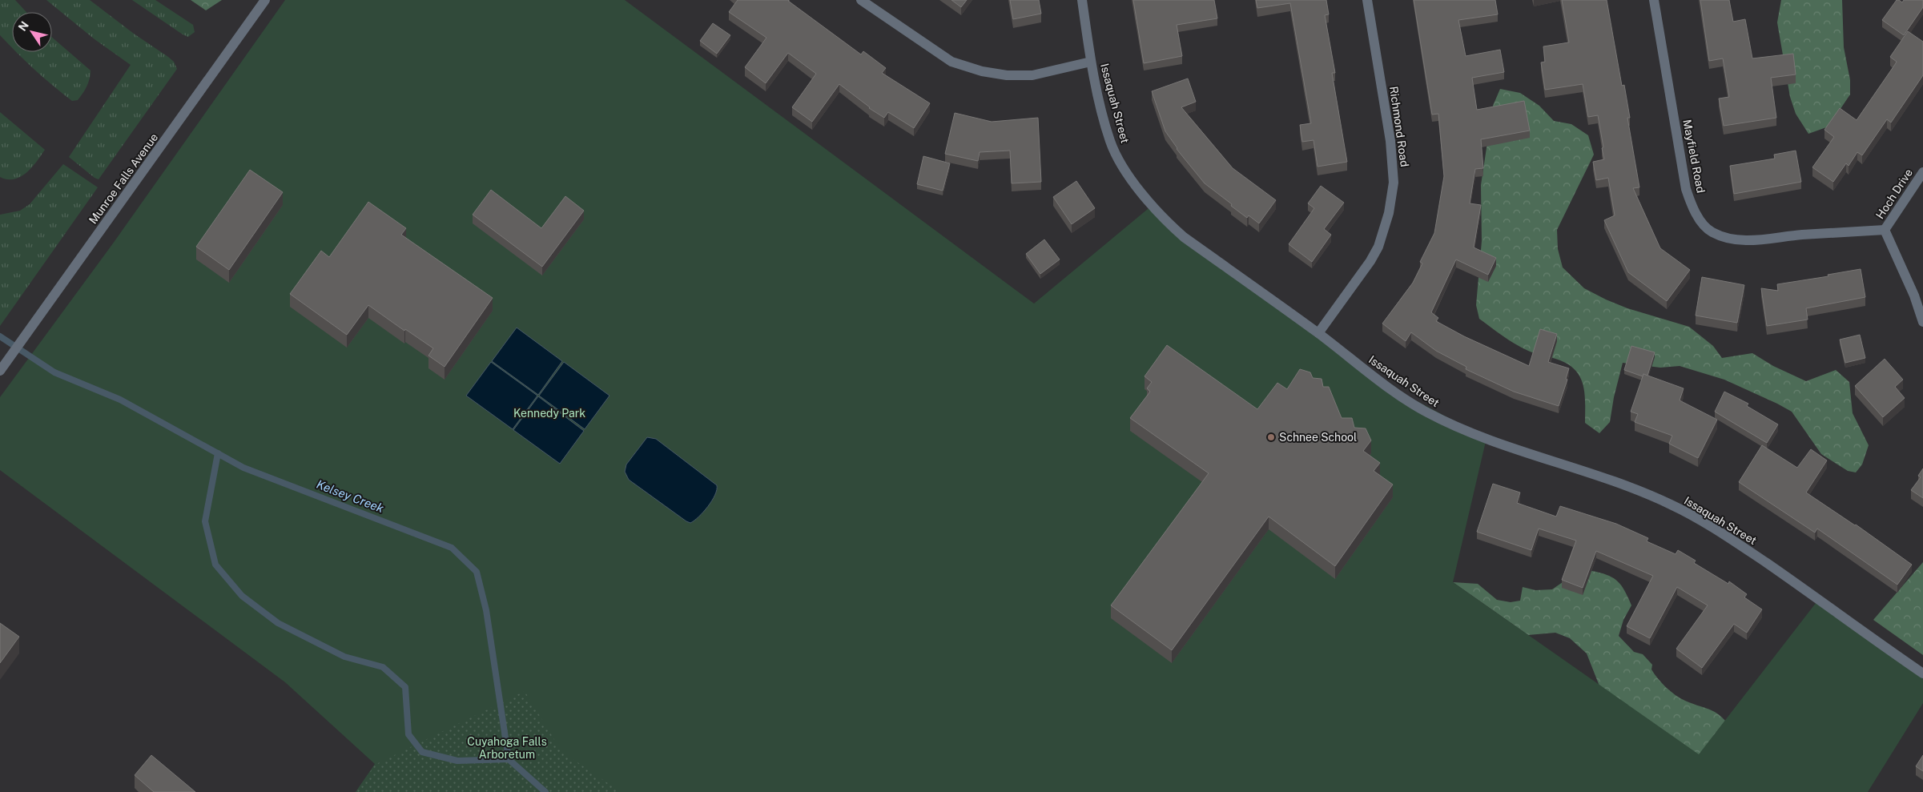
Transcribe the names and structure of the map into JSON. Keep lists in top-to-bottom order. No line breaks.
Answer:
{"streets":{"street":["Issaquah Street","Richmond Road","Mayfield Road","Munroe Falls Avenue","Hoch Drive"]},"crossings":[["Issaquah Street","Richmond Road"],["Mayfield Road","Hoch Drive"]],"water":["Kelsey Creek"],"parks":["Kennedy Park","Cuyahoga Falls Arboretum"],"places":["Schnee School"],"north":"top left"}
